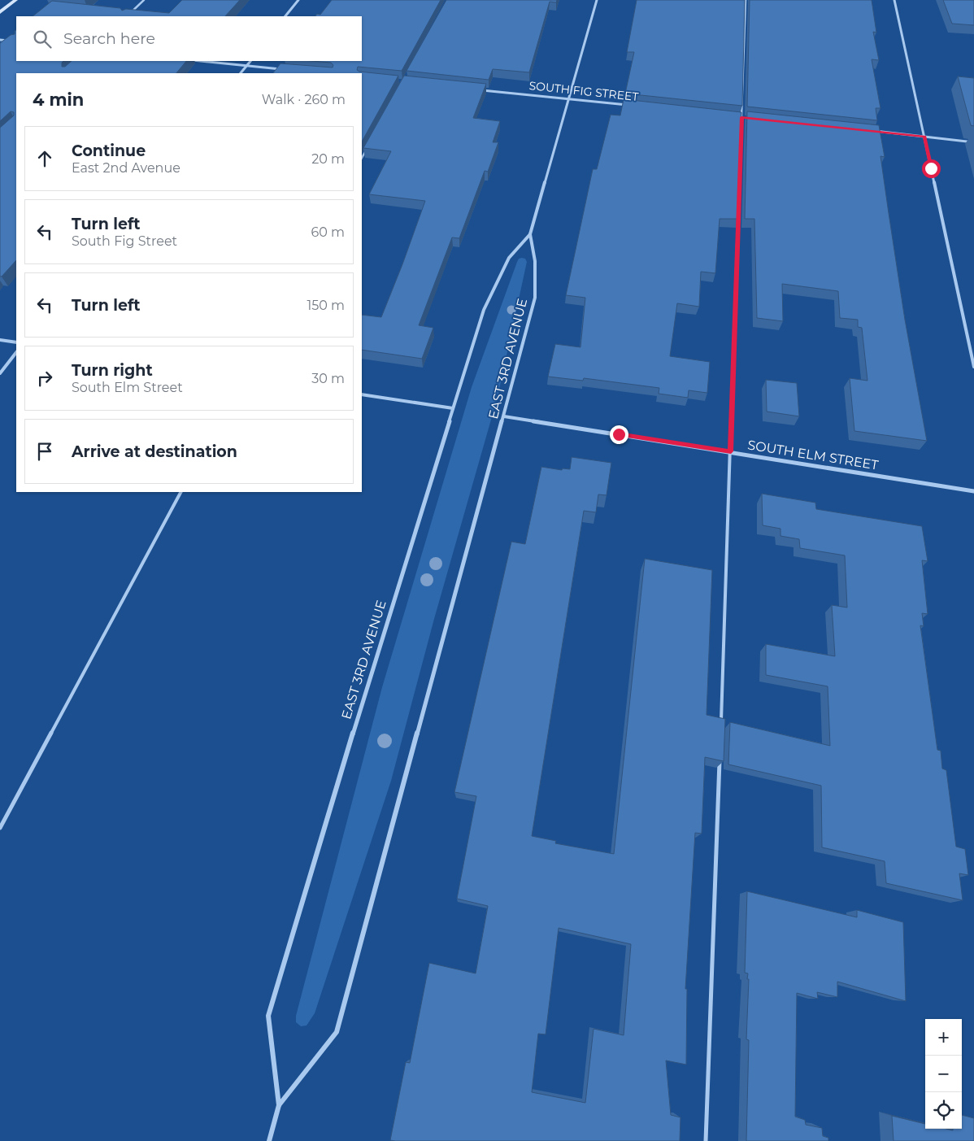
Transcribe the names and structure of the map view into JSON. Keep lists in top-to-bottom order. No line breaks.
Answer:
{"streets":{"street":["SOUTH FIG STREET","EAST 3RD AVENUE","SOUTH ELM STREET"]},"crossings":[["SOUTH FIG STREET","EAST 3RD AVENUE"],["EAST 3RD AVENUE","SOUTH ELM STREET"]],"page":{"search":"Search here","heading":["4 min","Walk · 260 m"],"list":[["Continue","East 2nd Avenue","20 m"],["Turn left","South Fig Street","60 m"],["Turn left","150 m"],["Turn right","South Elm Street","30 m"],"Arrive at destination"],"map_buttons":["+","−"]}}
